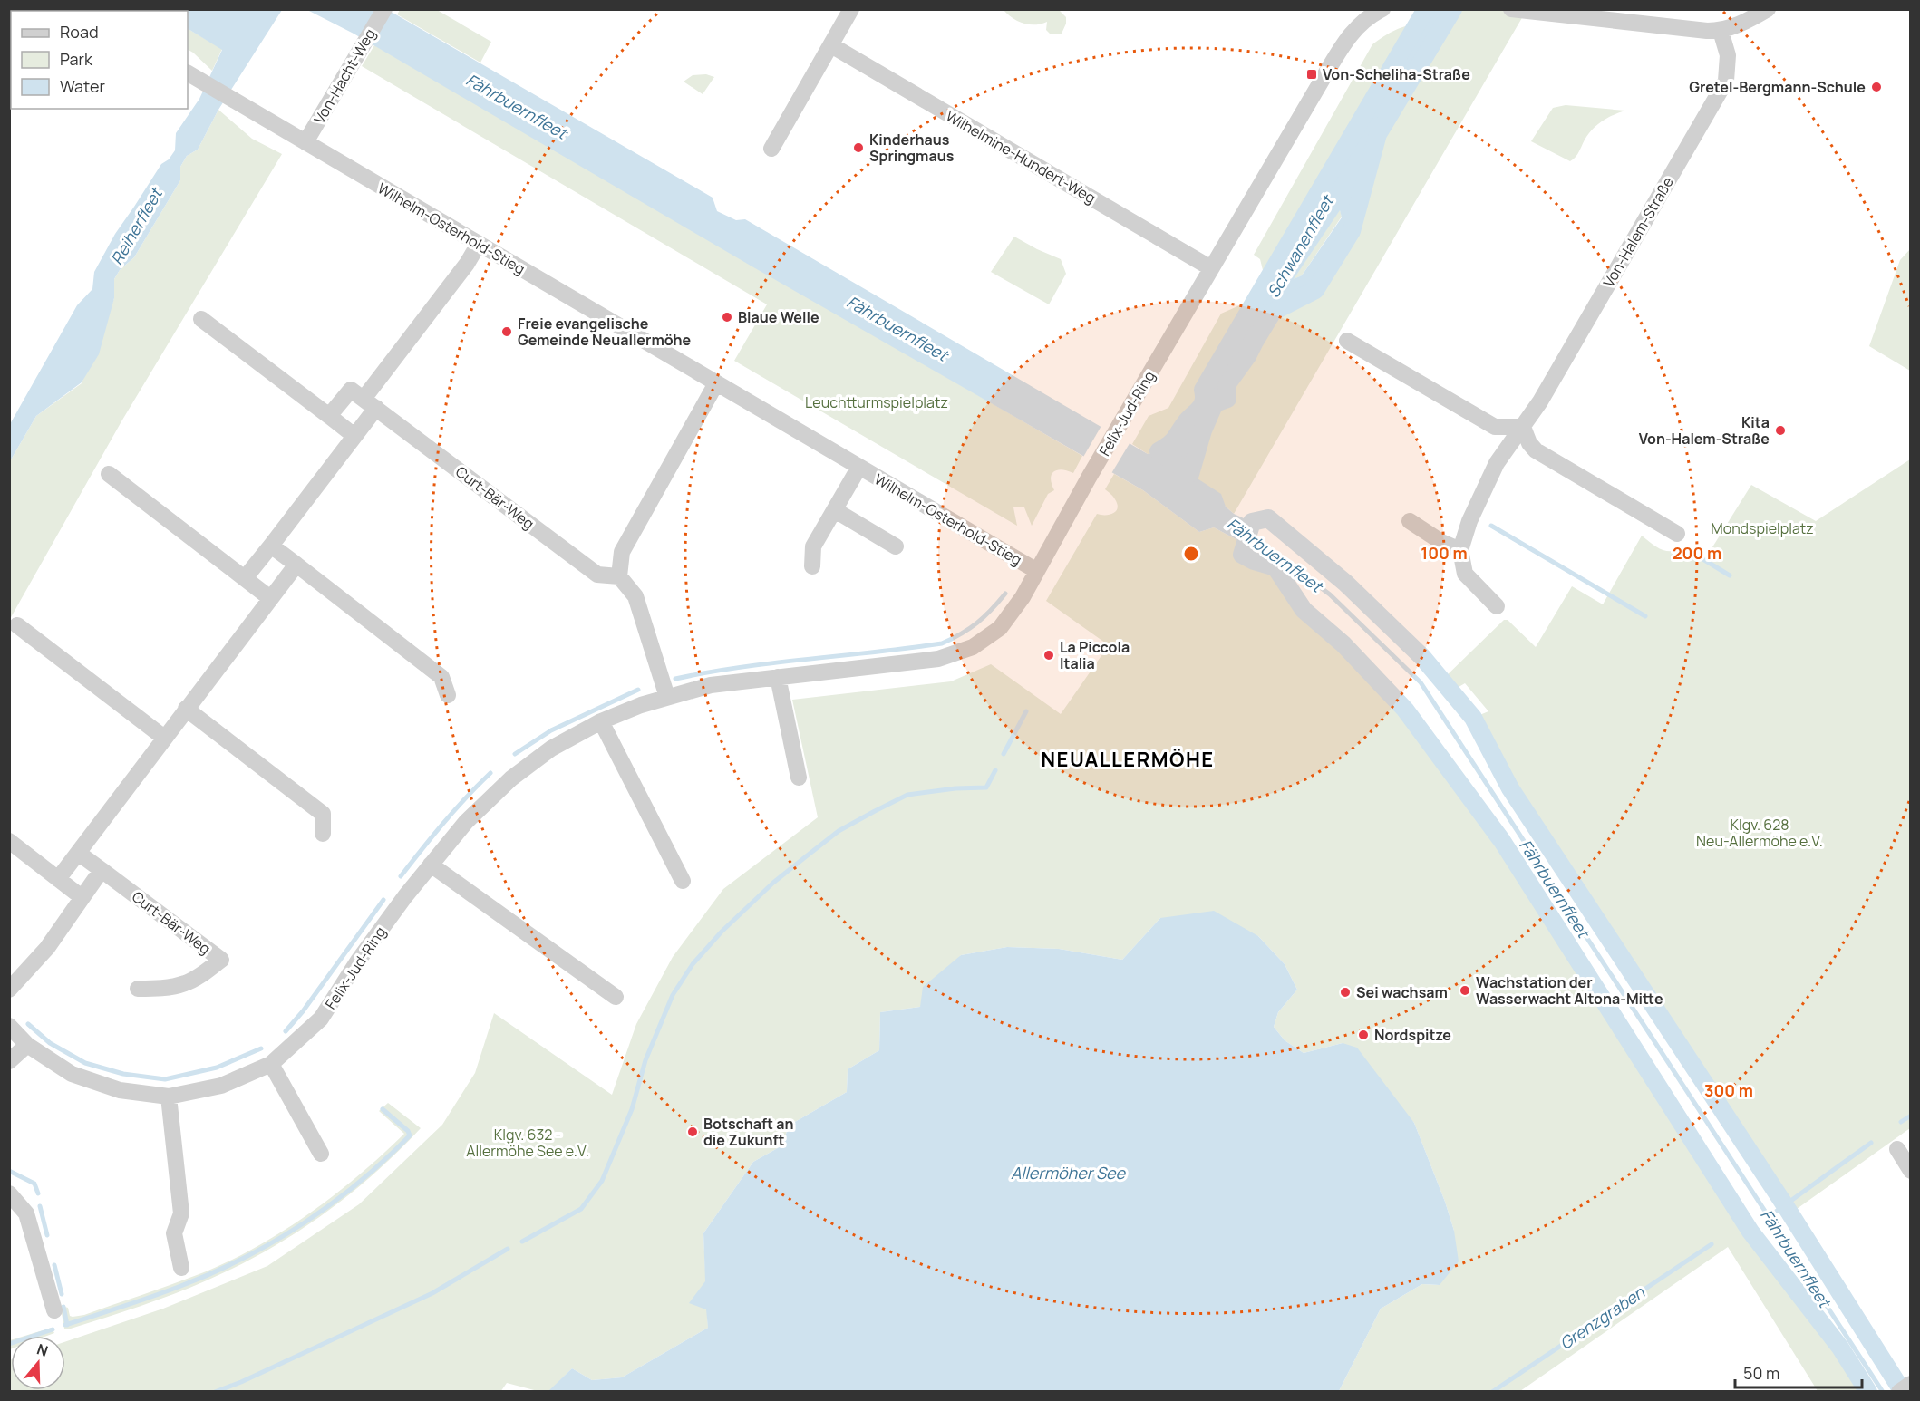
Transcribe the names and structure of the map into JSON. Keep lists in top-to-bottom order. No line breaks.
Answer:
{"streets":{"street":["Von-Hacht-Weg","Wilhelmine-Hundert-Weg","Wilhelm-Osterhold-Stieg","Von-Halem-Straße","Felix-Jud-Ring","Curt-Bär-Weg"]},"crossings":[["Von-Hacht-Weg","Wilhelm-Osterhold-Stieg"],["Wilhelmine-Hundert-Weg","Felix-Jud-Ring"],["Wilhelm-Osterhold-Stieg","Felix-Jud-Ring"]],"districts":["NEUALLERMÖHE"],"water":["Fährbuernfleet","Reiherfleet","Schwanenfleet","Allermöher See","Grenzgraben"],"parks":["Leuchtturmspielplatz","Mondspielplatz","Klgv. 628 Neu-Allermöhe e.V.","Klgv. 632 - Allermöhe See e.V."],"places":{"transit":["Von-Scheliha-Straße"],"other":["Gretel-Bergmann-Schule","Kinderhaus Springmaus","Blaue Welle","Freie evangelische Gemeinde Neuallermöhe","Kita Von-Halem-Straße","La Piccola Italia","Wachstation der Wasserwacht Altona-Mitte","Sei wachsam","Nordspitze","Botschaft an die Zukunft"]},"legend":["Road","Park","Water"],"scale_bar":"50 m","north":"top","rings":["100 m","200 m","300 m"]}
